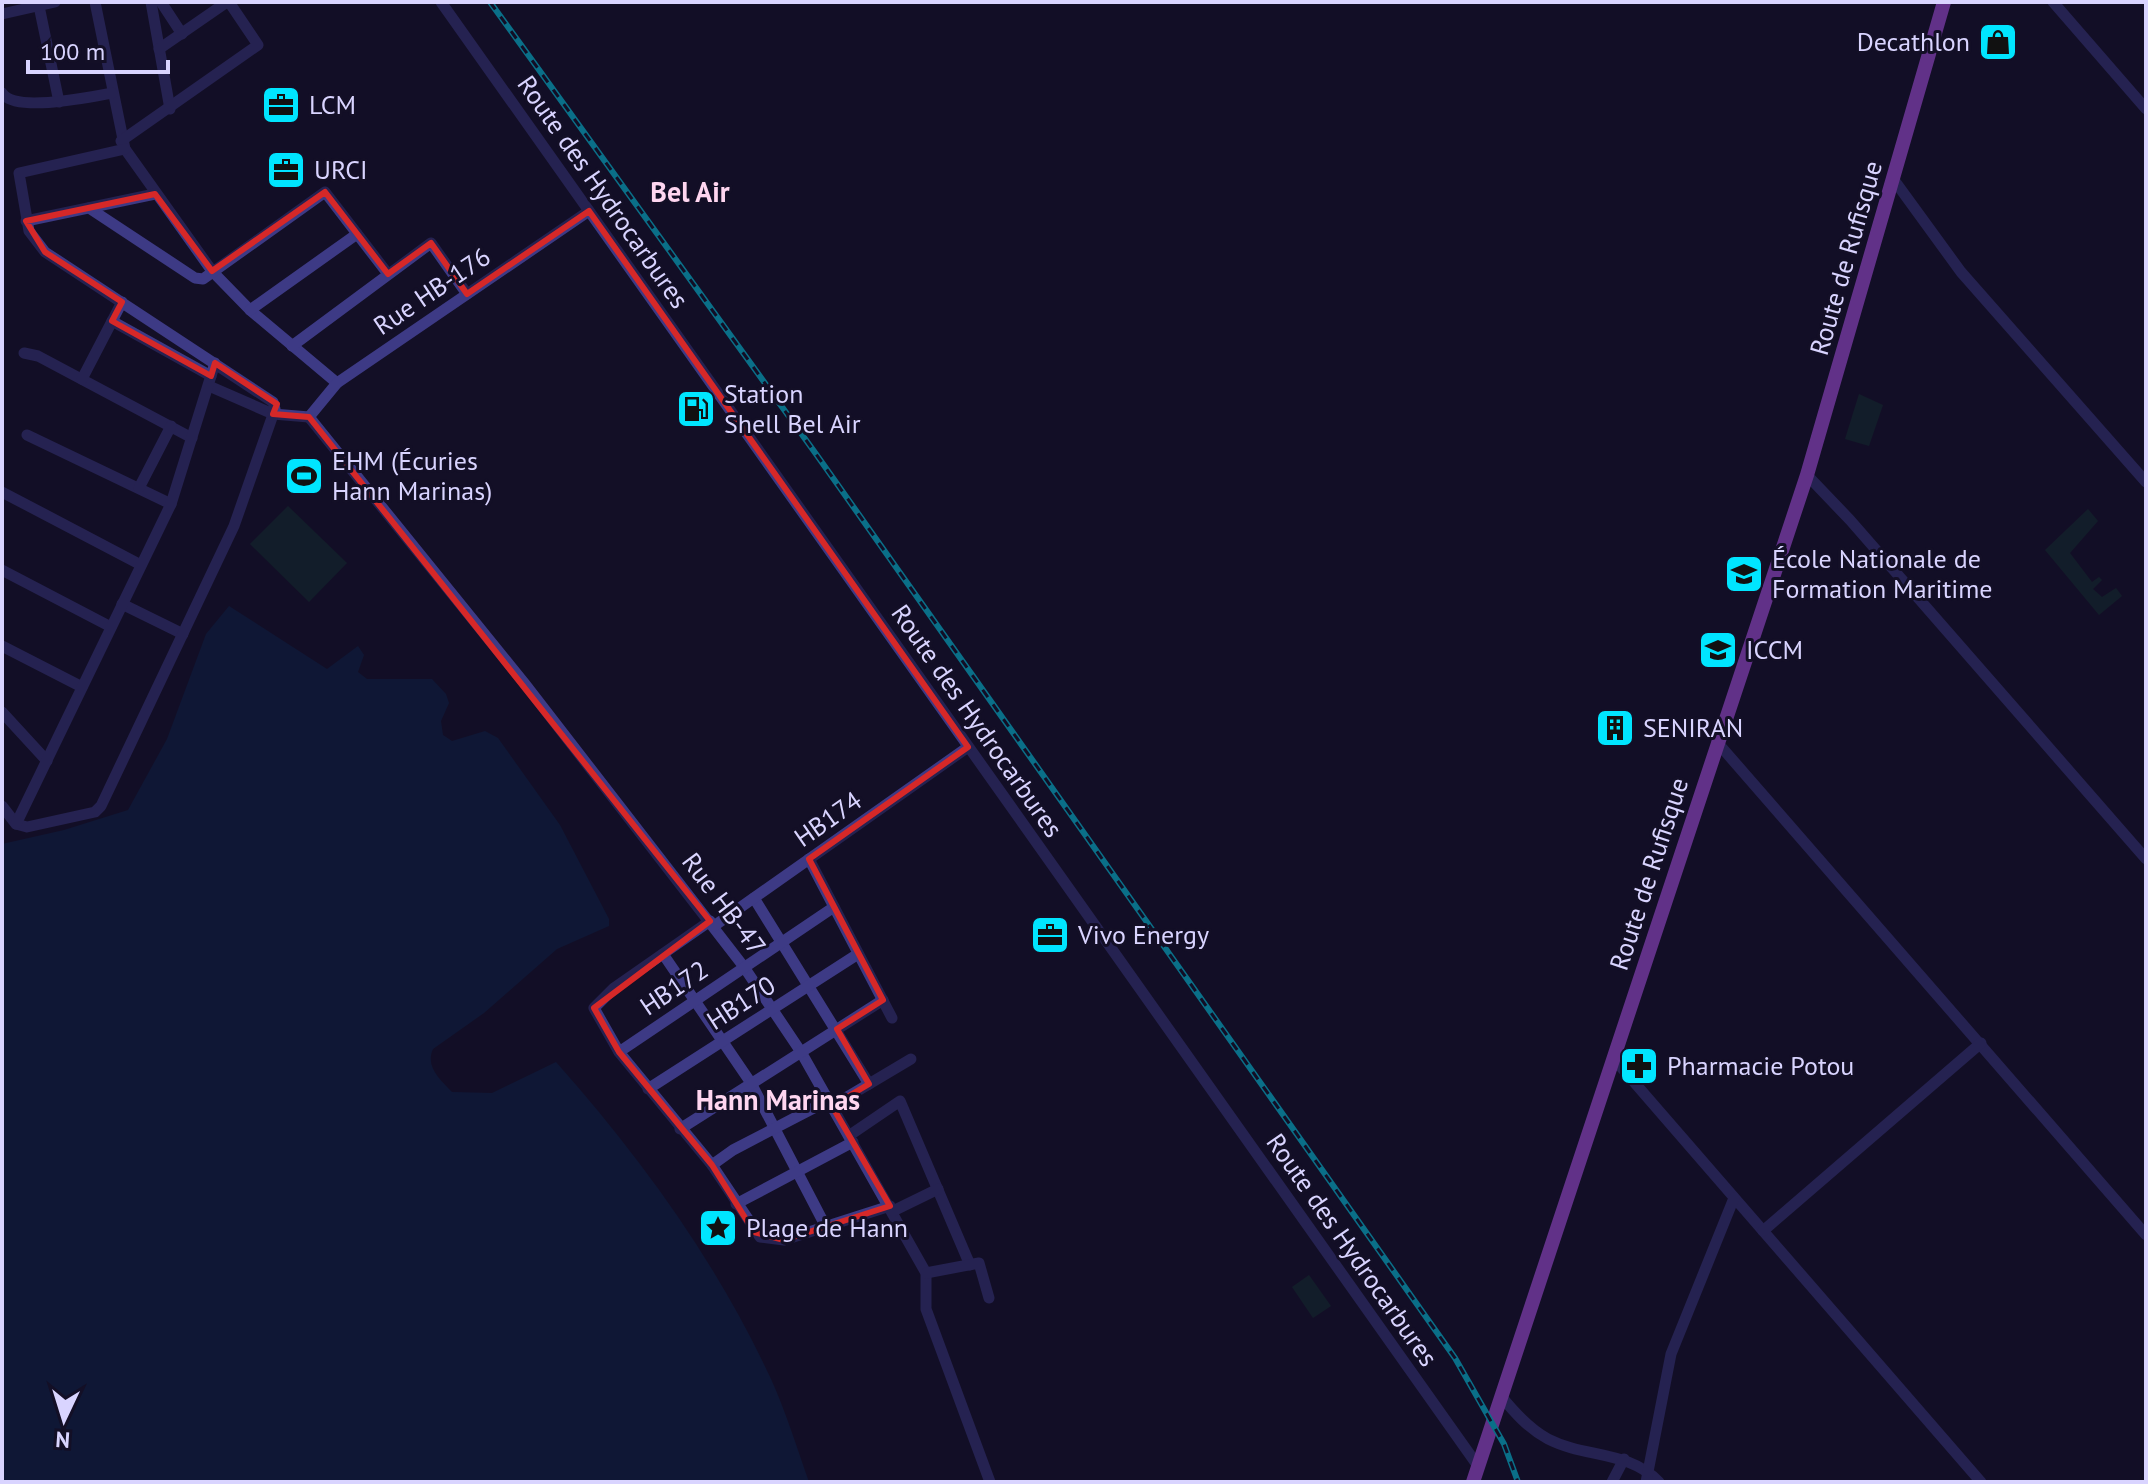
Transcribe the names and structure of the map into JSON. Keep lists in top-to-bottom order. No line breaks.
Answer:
{"streets":{"main road":["Route de Rufisque"],"street":["Route des Hydrocarbures","Rue HB-176","HB174","Rue HB-47","HB172","HB170"]},"crossings":[["Route des Hydrocarbures","Route de Rufisque"],["Route des Hydrocarbures","Rue HB-176"],["Route des Hydrocarbures","HB174"],["Rue HB-176","Rue HB-47"],["HB174","Rue HB-47"],["HB174","HB172"],["Rue HB-47","HB172"],["Rue HB-47","HB170"]],"districts":["Bel Air","Hann Marinas"],"places":{"shop":["Decathlon"],"office":["LCM","URCI","Vivo Energy"],"fuel station":["Station Shell Bel Air"],"sports":["EHM (Écuries Hann Marinas)"],"school or university":["École Nationale de Formation Maritime","ICCM"],"building":["SENIRAN"],"pharmacy":["Pharmacie Potou"],"place":["Plage de Hann"]},"scale_bar":"100 m","north":"bottom"}
